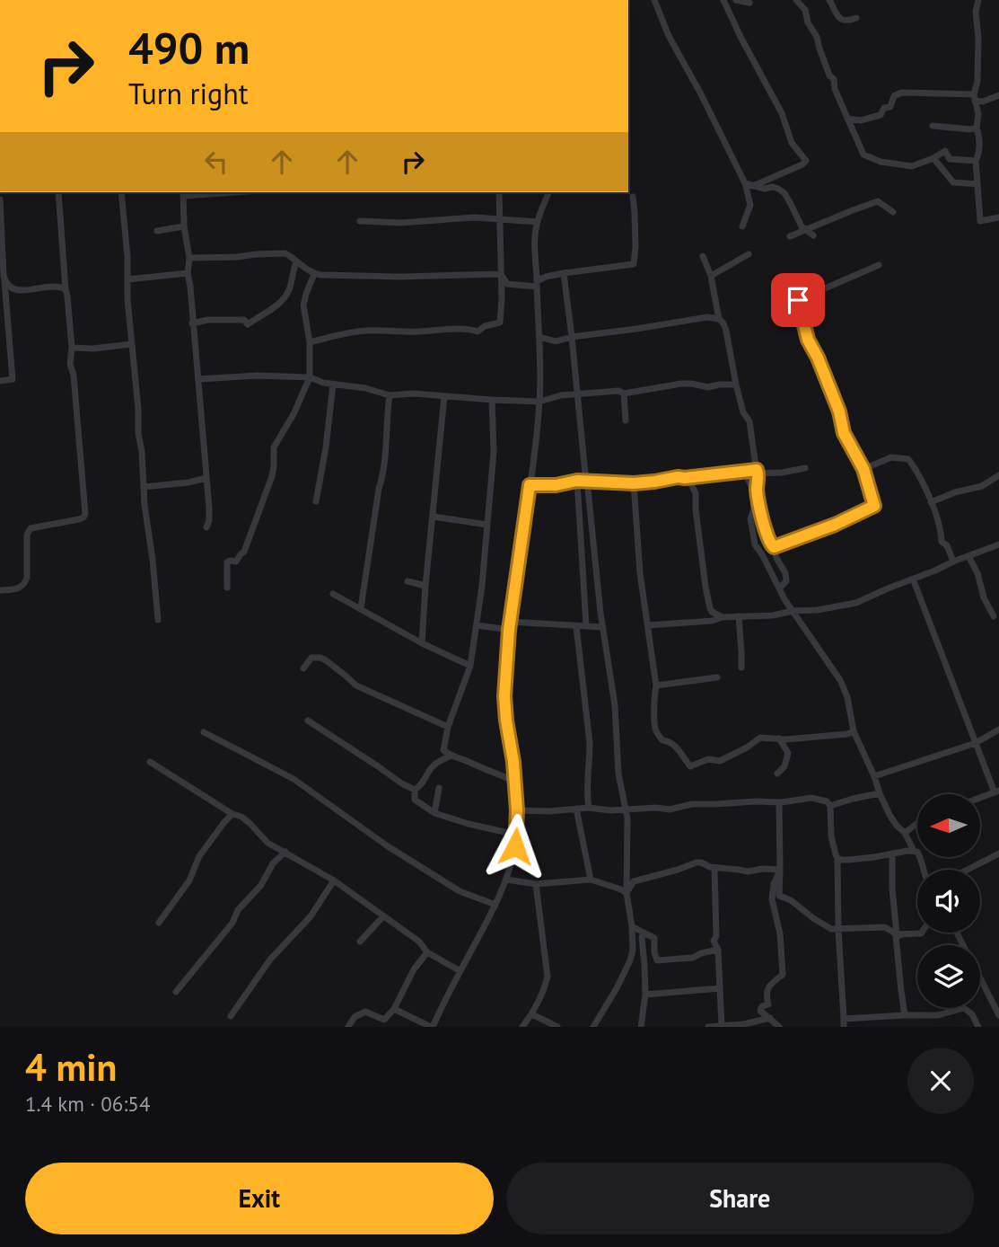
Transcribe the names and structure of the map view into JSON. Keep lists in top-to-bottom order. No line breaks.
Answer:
{"north":"left","page":{"turn":["490 m","Turn right"],"heading":["4 min","1.4 km · 06:54"],"buttons":["Exit","Share"]}}
